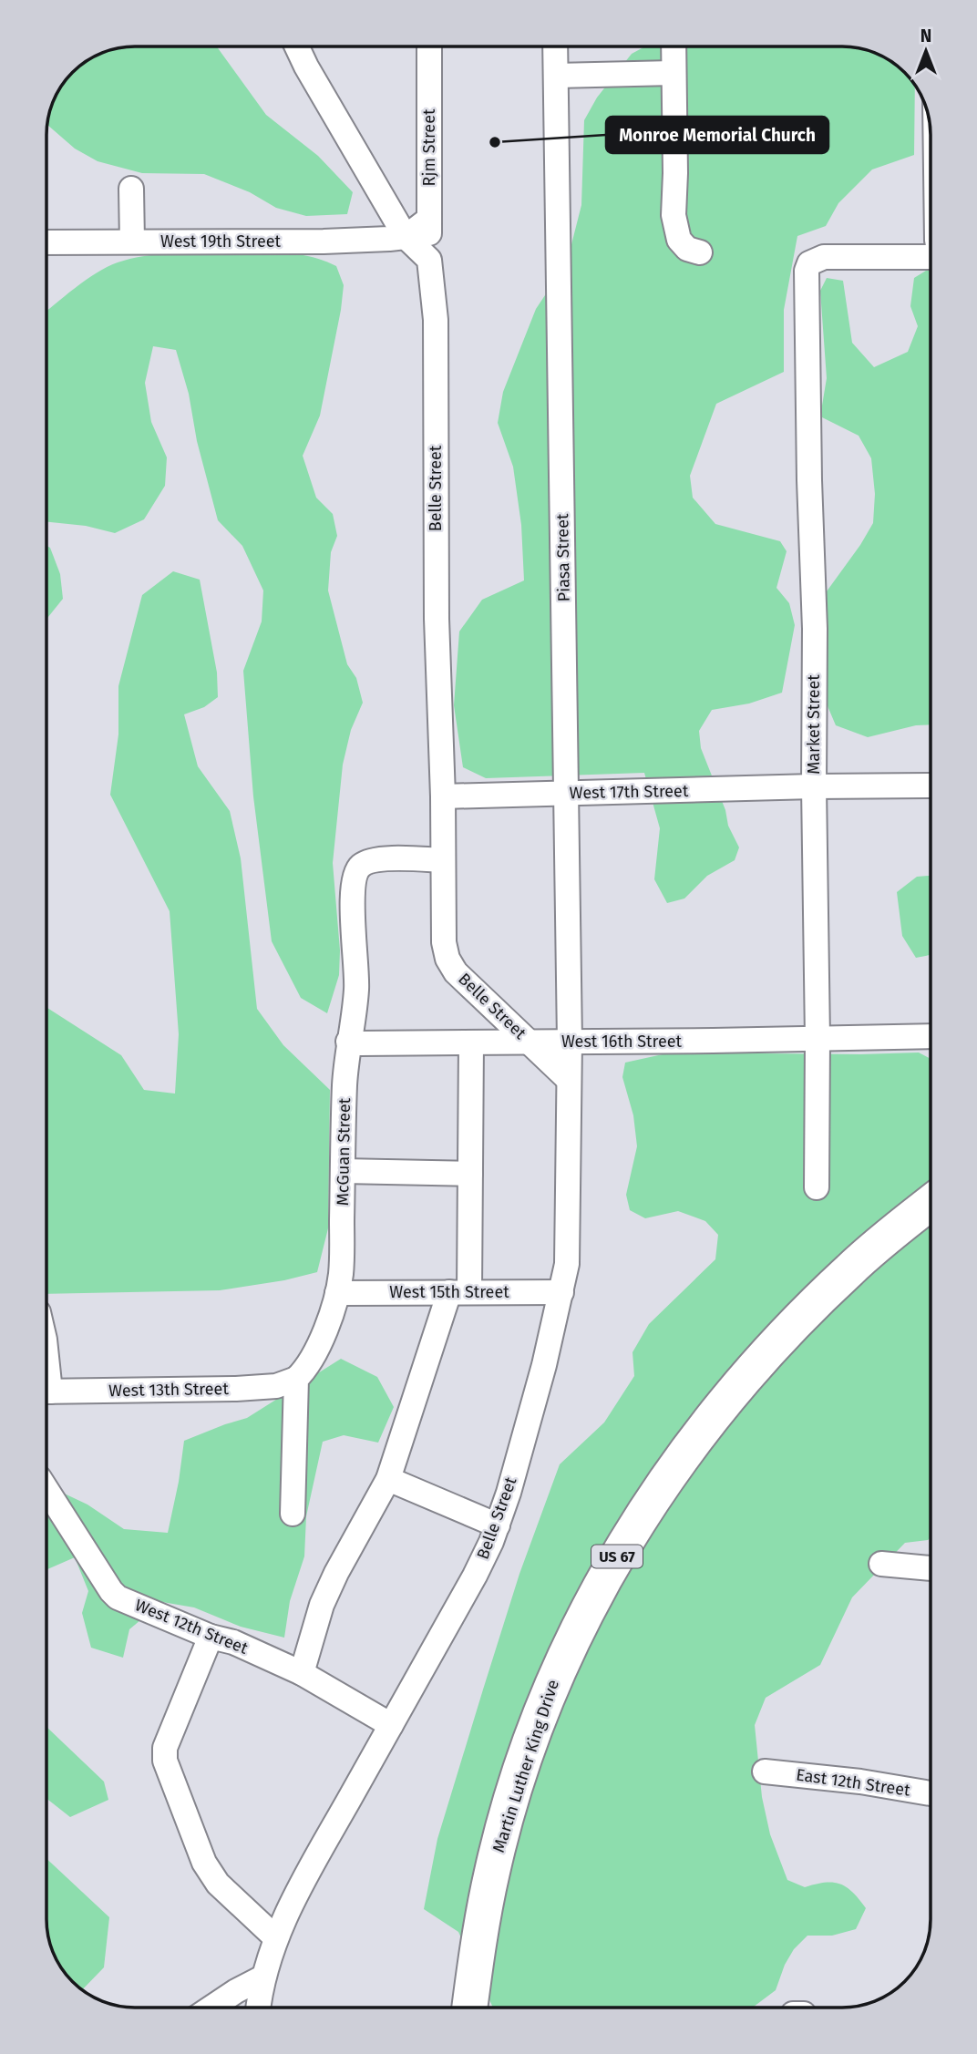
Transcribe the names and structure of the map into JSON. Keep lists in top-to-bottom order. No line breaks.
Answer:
{"streets":{"highway":["US 67","Martin Luther King Drive"],"street":["Rjm Street","West 19th Street","Belle Street","Piasa Street","Market Street","West 17th Street","West 16th Street","McGuan Street","West 15th Street","West 13th Street","West 12th Street","East 12th Street"]},"crossings":[["Rjm Street","Belle Street"],["Belle Street","Piasa Street"],["Belle Street","West 17th Street"],["Belle Street","West 16th Street"],["Belle Street","McGuan Street"],["Belle Street","West 15th Street"],["Belle Street","West 12th Street"],["Piasa Street","West 17th Street"],["Piasa Street","West 16th Street"],["Market Street","West 17th Street"],["Market Street","West 16th Street"],["West 16th Street","McGuan Street"],["McGuan Street","West 15th Street"],["McGuan Street","West 13th Street"]],"places":["Monroe Memorial Church"],"north":"top"}
